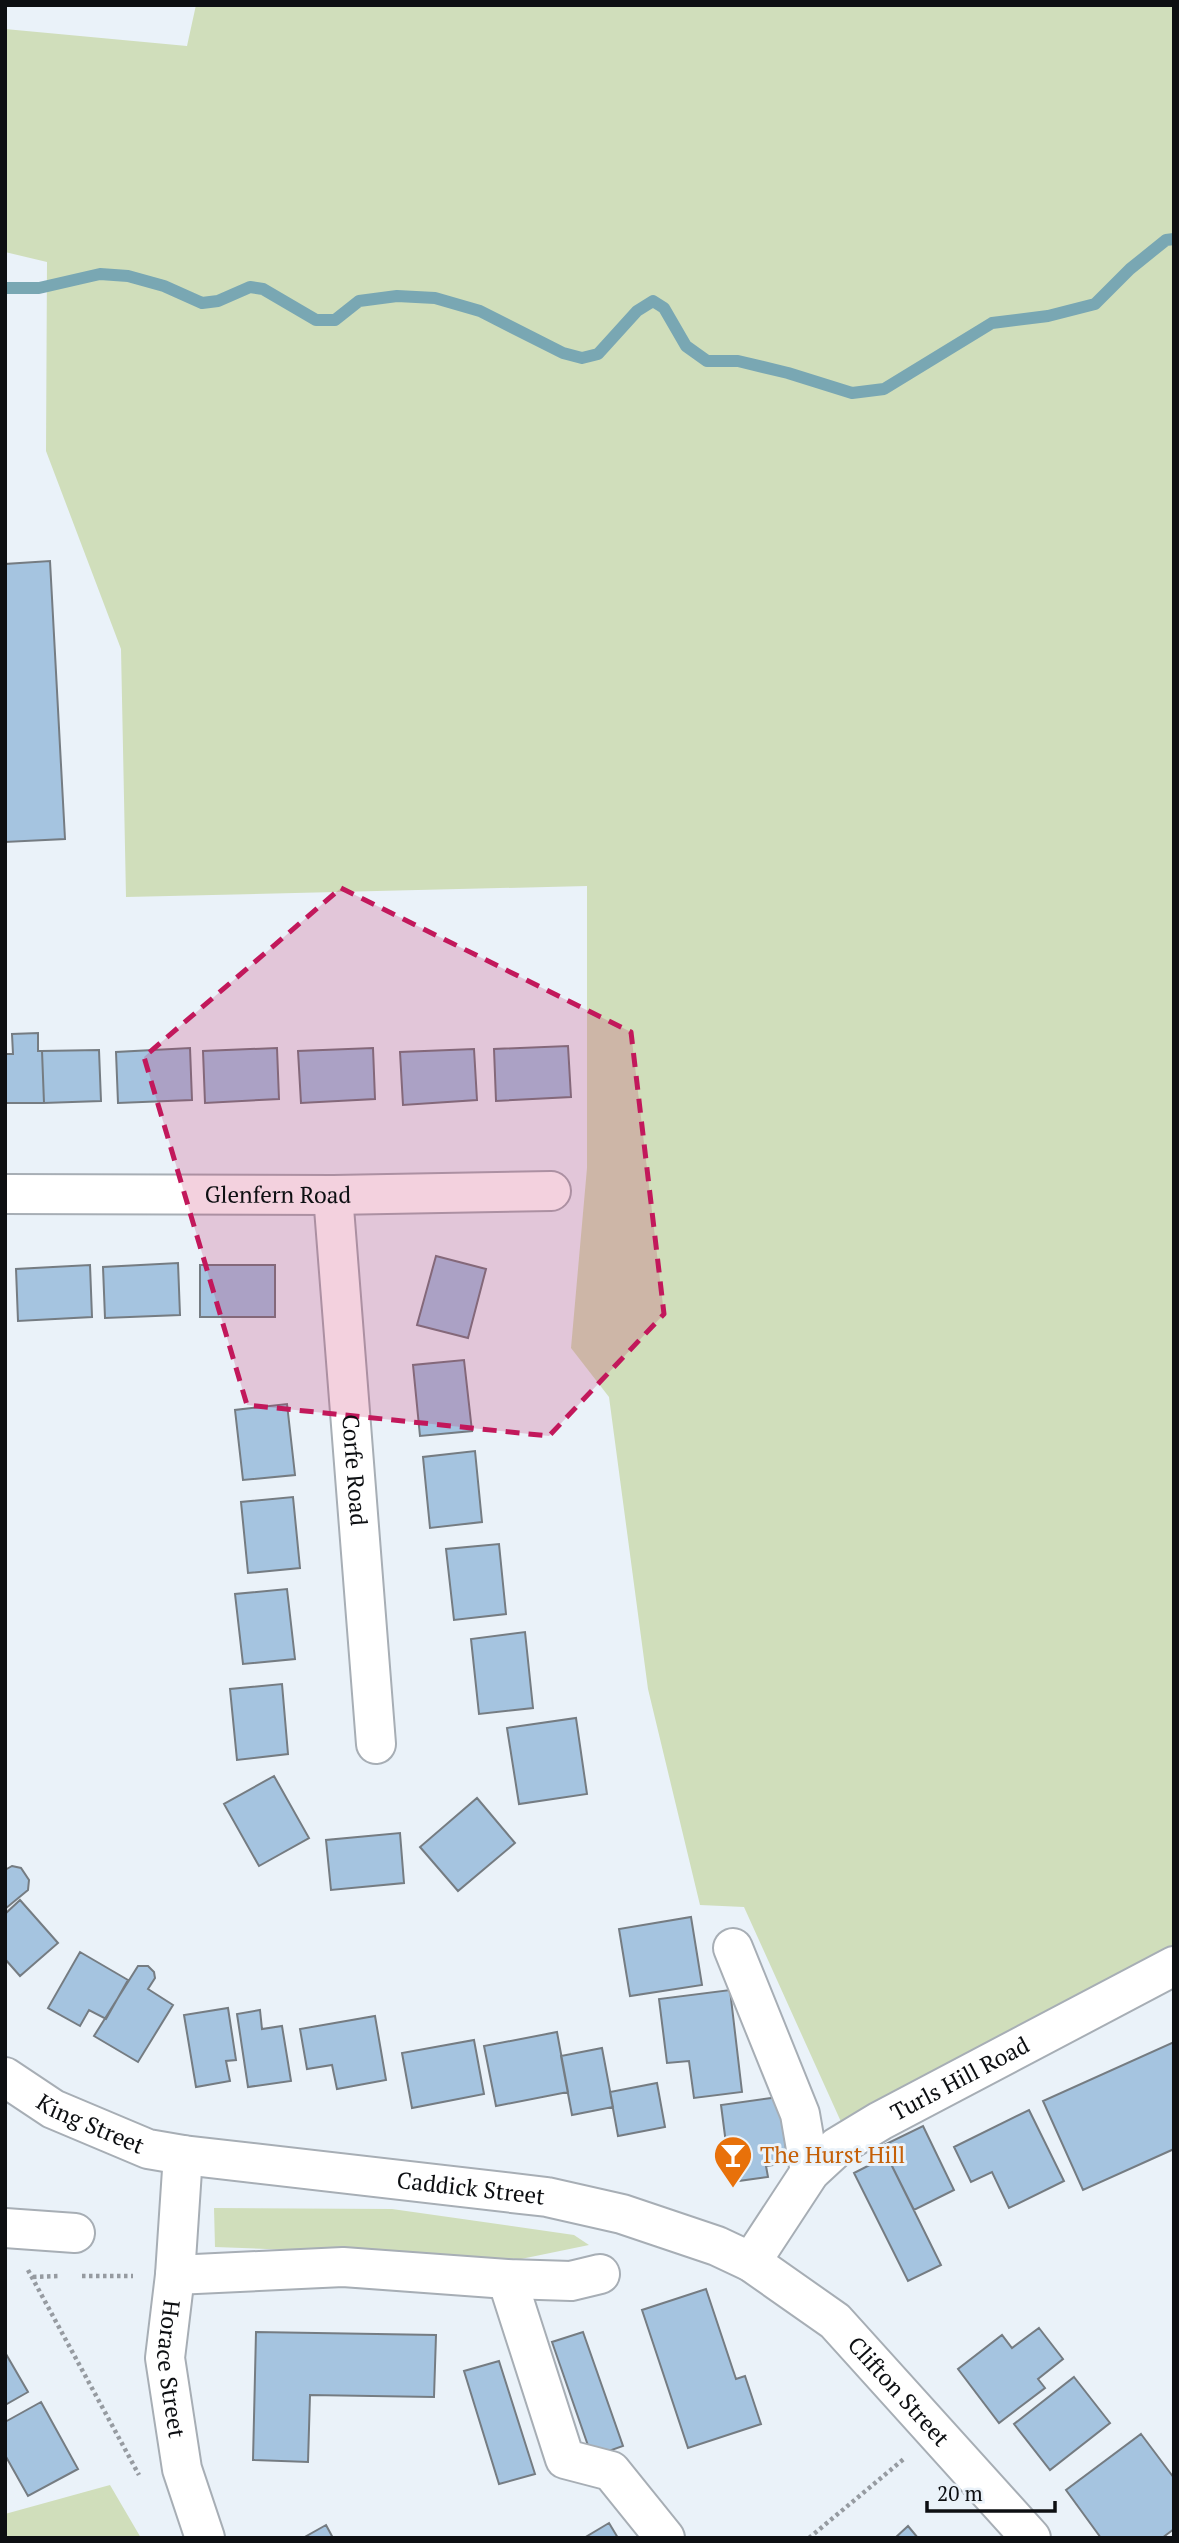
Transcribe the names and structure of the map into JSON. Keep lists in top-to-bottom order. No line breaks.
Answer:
{"streets":{"street":["Glenfern Road","Corfe Road","Turls Hill Road","King Street","Caddick Street","Horace Street","Clifton Street"]},"crossings":[["Glenfern Road","Corfe Road"],["Turls Hill Road","Caddick Street"],["Turls Hill Road","Clifton Street"],["King Street","Caddick Street"],["King Street","Horace Street"],["Caddick Street","Horace Street"],["Caddick Street","Clifton Street"]],"places":{"bar":["The Hurst Hill"]},"scale_bar":"20 m"}
